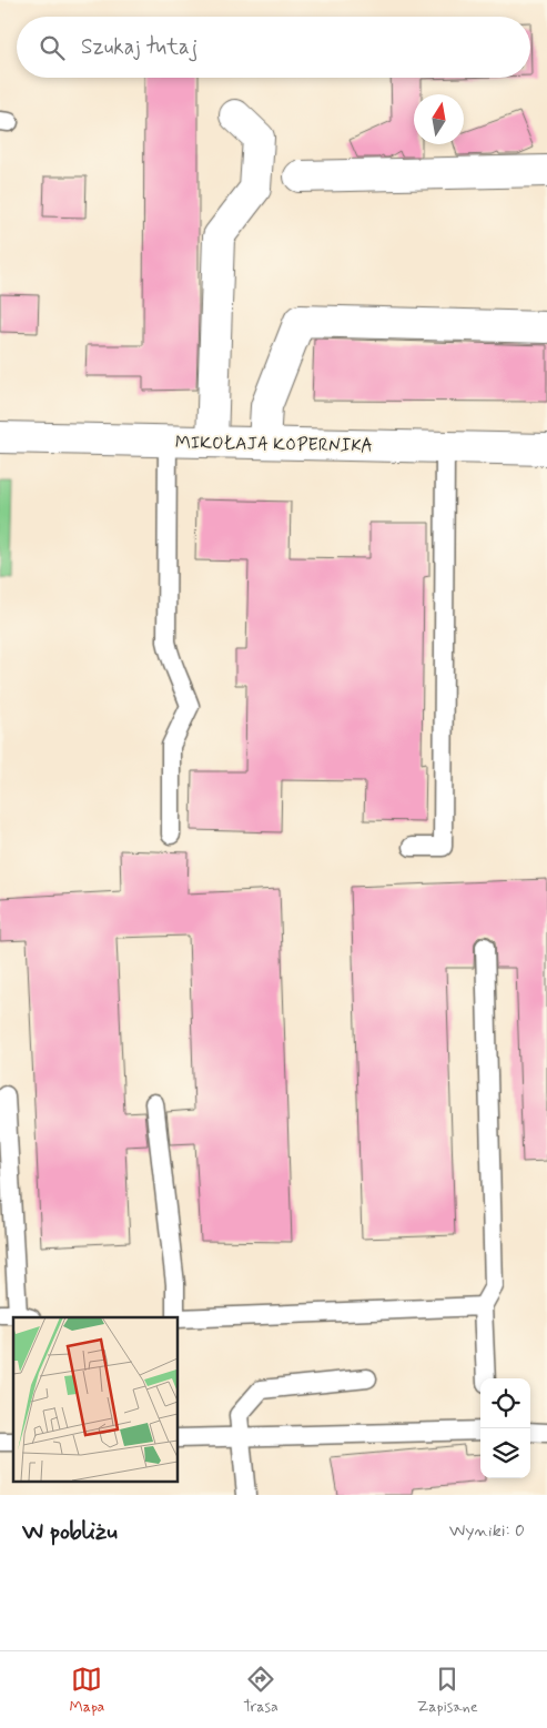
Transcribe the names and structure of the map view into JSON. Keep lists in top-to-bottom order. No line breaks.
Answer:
{"streets":{"street":["MIKOŁAJA KOPERNIKA"]},"north":"top","page":{"search":"Szukaj tutaj","heading":["W pobliżu","Wyniki: 0"],"nav":["Mapa","Trasa","Zapisane"]}}
